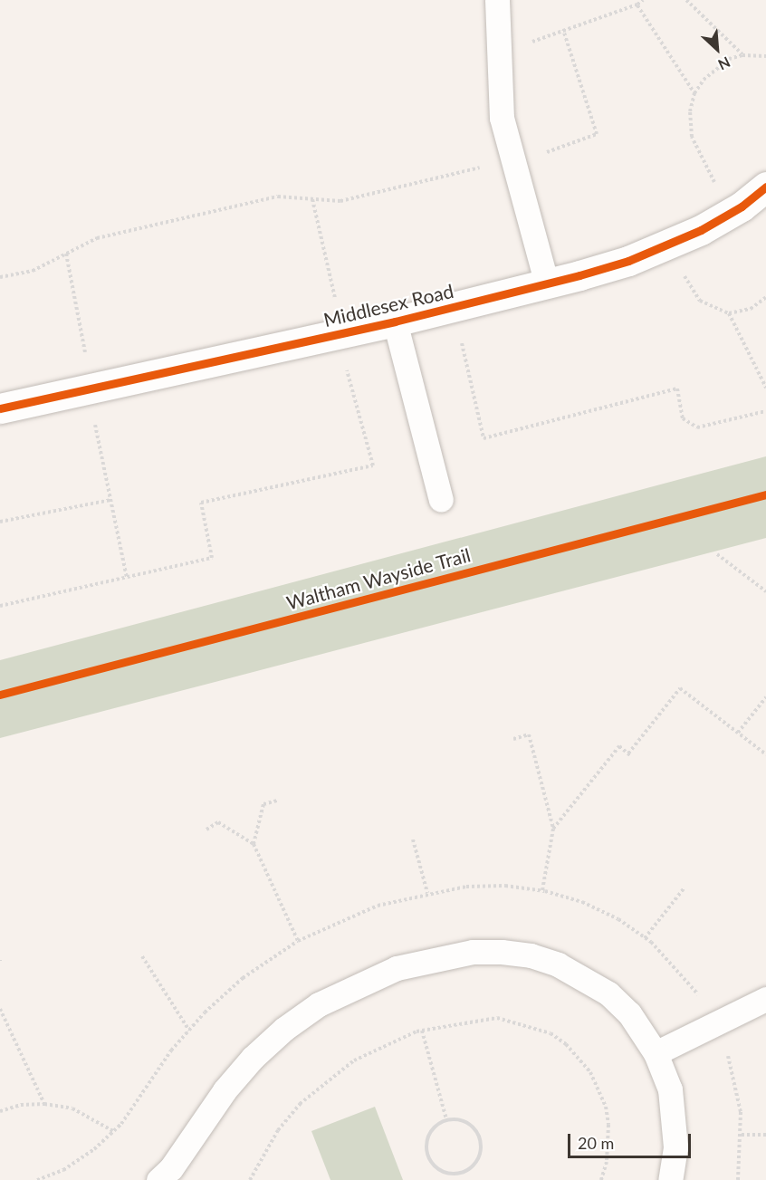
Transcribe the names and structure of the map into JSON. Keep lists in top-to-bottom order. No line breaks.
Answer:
{"streets":{"street":["Middlesex Road"],"cycle path":["Waltham Wayside Trail"]},"scale_bar":"20 m","north":"bottom right"}
